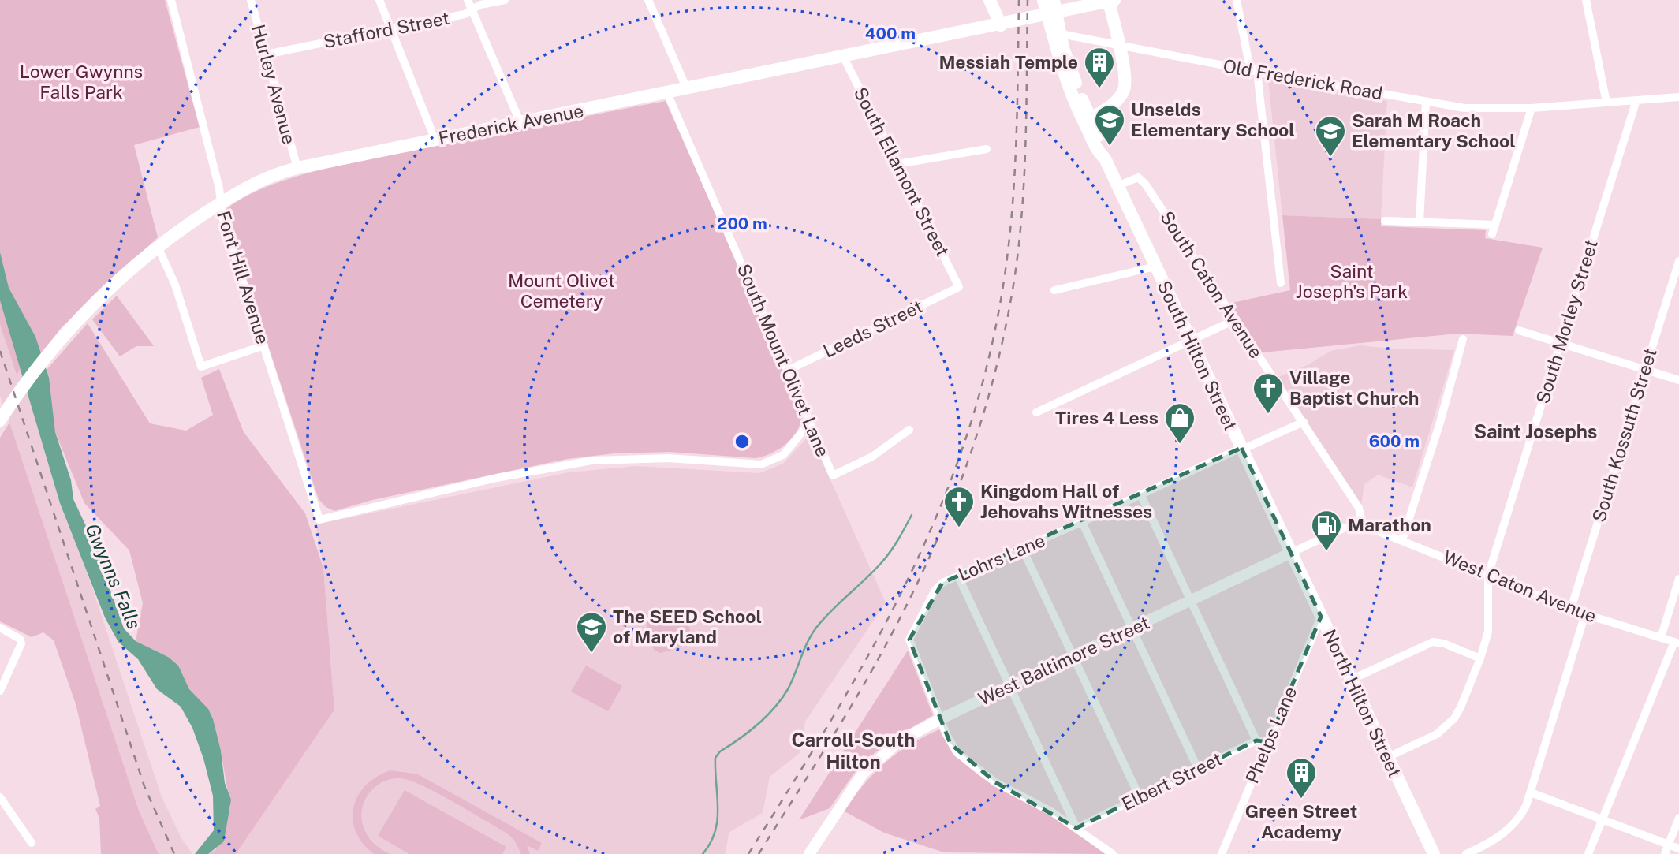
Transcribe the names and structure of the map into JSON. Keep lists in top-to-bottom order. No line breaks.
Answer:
{"streets":{"main road":["Frederick Avenue","South Hilton Street","West Baltimore Street","North Hilton Street"],"street":["Stafford Street","Old Frederick Road","Hurley Avenue","South Ellamont Street","Font Hill Avenue","South Caton Avenue","South Morley Street","Leeds Street","South Mount Olivet Lane","South Kossuth Street","Lohrs Lane","West Caton Avenue","Phelps Lane","Elbert Street"]},"crossings":[["Stafford Street","Hurley Avenue"],["Old Frederick Road","South Morley Street"],["Old Frederick Road","South Hilton Street"],["Hurley Avenue","Frederick Avenue"],["Frederick Avenue","South Ellamont Street"],["Frederick Avenue","Font Hill Avenue"],["Frederick Avenue","South Hilton Street"],["Frederick Avenue","South Mount Olivet Lane"],["South Ellamont Street","Leeds Street"],["Font Hill Avenue","South Mount Olivet Lane"],["South Caton Avenue","South Hilton Street"],["South Caton Avenue","Lohrs Lane"],["South Caton Avenue","West Caton Avenue"],["South Caton Avenue","West Baltimore Street"],["South Morley Street","West Caton Avenue"],["South Morley Street","North Hilton Street"],["Leeds Street","South Mount Olivet Lane"],["South Hilton Street","Lohrs Lane"],["South Hilton Street","West Baltimore Street"],["South Hilton Street","North Hilton Street"],["South Kossuth Street","West Caton Avenue"],["Lohrs Lane","West Baltimore Street"],["West Caton Avenue","West Baltimore Street"],["West Baltimore Street","North Hilton Street"],["North Hilton Street","Phelps Lane"]],"districts":["Saint Josephs","Carroll-South Hilton"],"water":["Gwynns Falls"],"parks":["Lower Gwynns Falls Park","Saint Joseph's Park","Mount Olivet Cemetery"],"places":{"building":["Messiah Temple","Green Street Academy"],"school or university":["Unselds Elementary School","Sarah M Roach Elementary School","The SEED School of Maryland"],"church":["Village Baptist Church","Kingdom Hall of Jehovahs Witnesses"],"shop":["Tires 4 Less"],"fuel station":["Marathon"]},"rings":["400 m","200 m","600 m"]}
